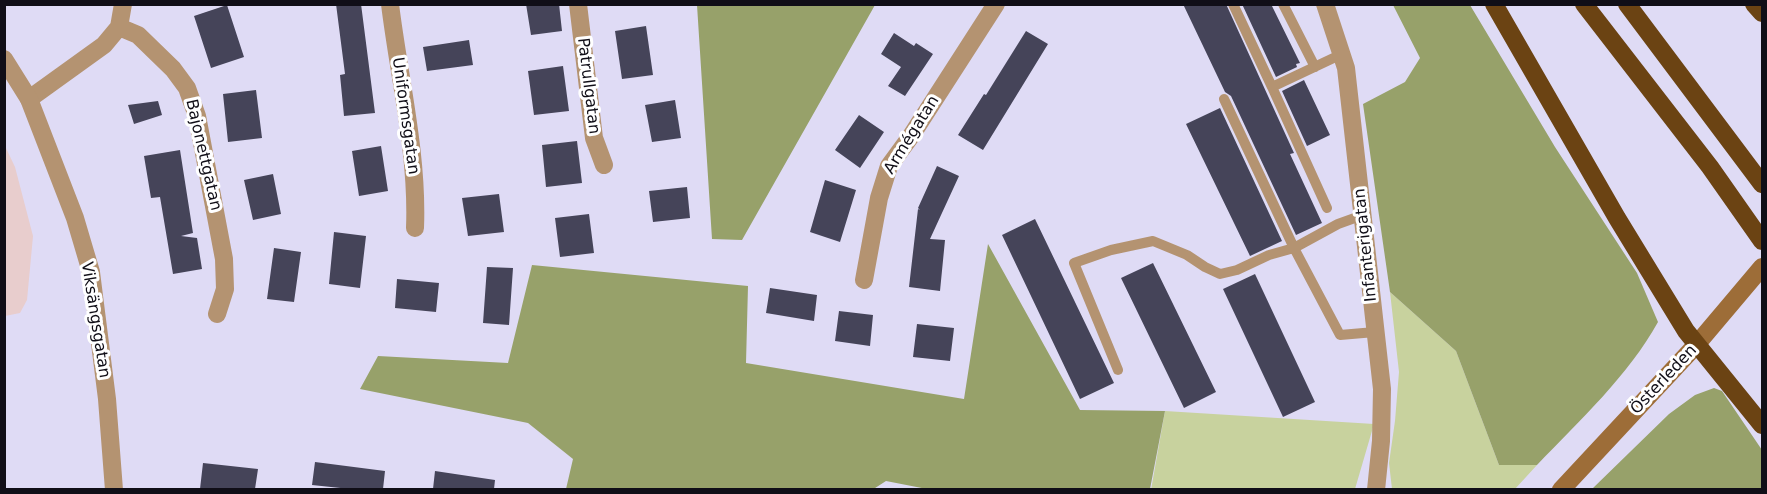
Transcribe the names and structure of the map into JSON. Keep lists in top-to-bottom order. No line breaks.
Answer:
{"streets":{"main road":["Österleden"],"street":["Patrullgatan","Uniformsgatan","Armégatan","Bajonettgatan","Infanterigatan","Viksängsgatan"]}}
